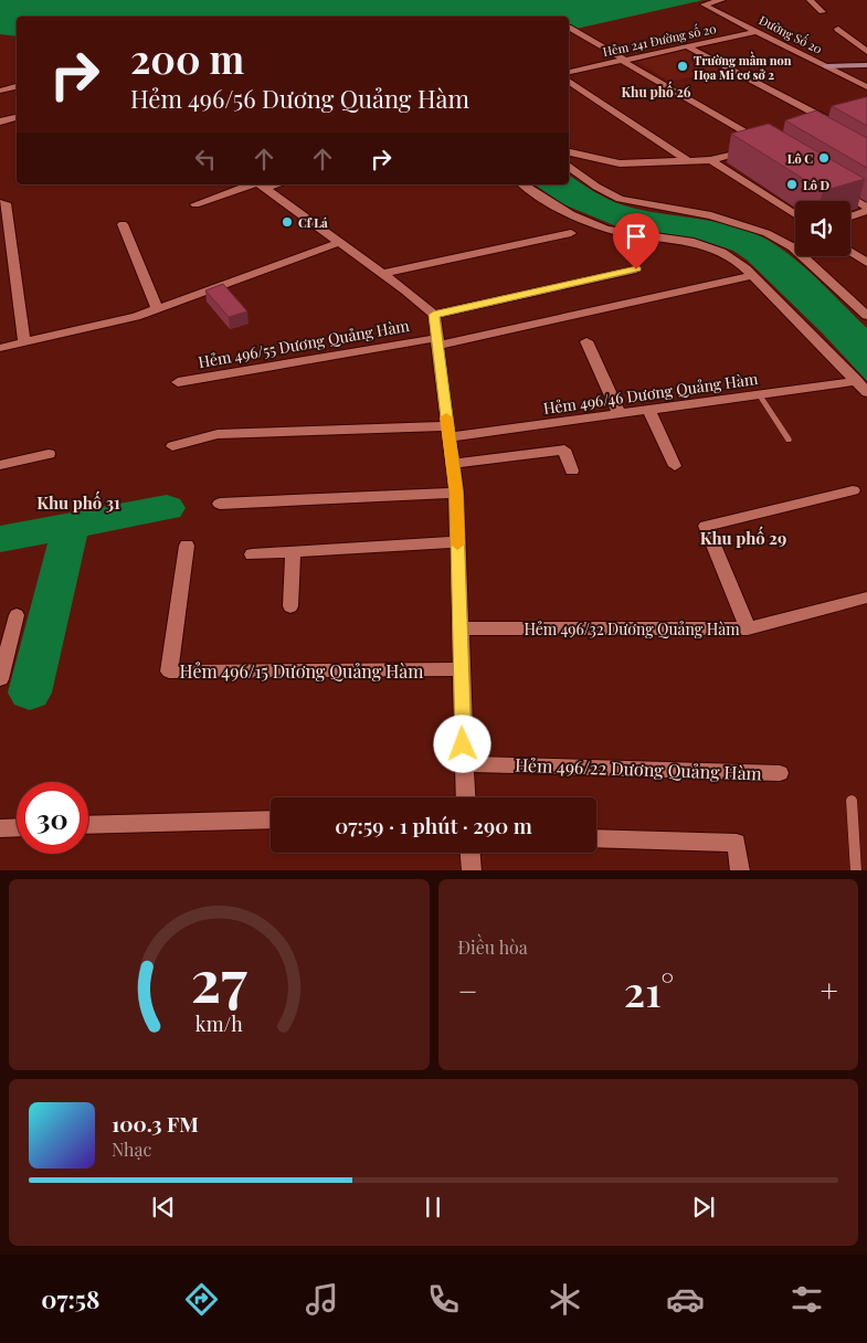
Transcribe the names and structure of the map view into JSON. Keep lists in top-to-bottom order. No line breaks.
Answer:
{"streets":{"street":["Đường Số 20","Hẻm 241 Đường số 20","Hẻm 496/55 Dương Quảng Hàm","Hẻm 496/46 Dương Quảng Hàm","Hẻm 496/32 Dương Quảng Hàm","Hẻm 496/15 Dương Quảng Hàm","Hẻm 496/22 Dương Quảng Hàm"]},"crossings":[["Đường Số 20","Hẻm 241 Đường số 20"]],"districts":["Khu phố 26","Khu phố 31","Khu phố 29"],"places":["Trường mầm non Họa Mi cơ sở 2","Lô C","Lô D","Cf Lá"],"page":{"turn":["200 m","Hẻm 496/56 Dương Quảng Hàm"],"limit":"30","trip":"07:59 · 1 phút · 290 m","tile":"Điều hòa","heat":["−","21°","+"],"song":["100.3 FM","Nhạc"],"tabs":"07:58","gauge":["27","km/h"]}}
